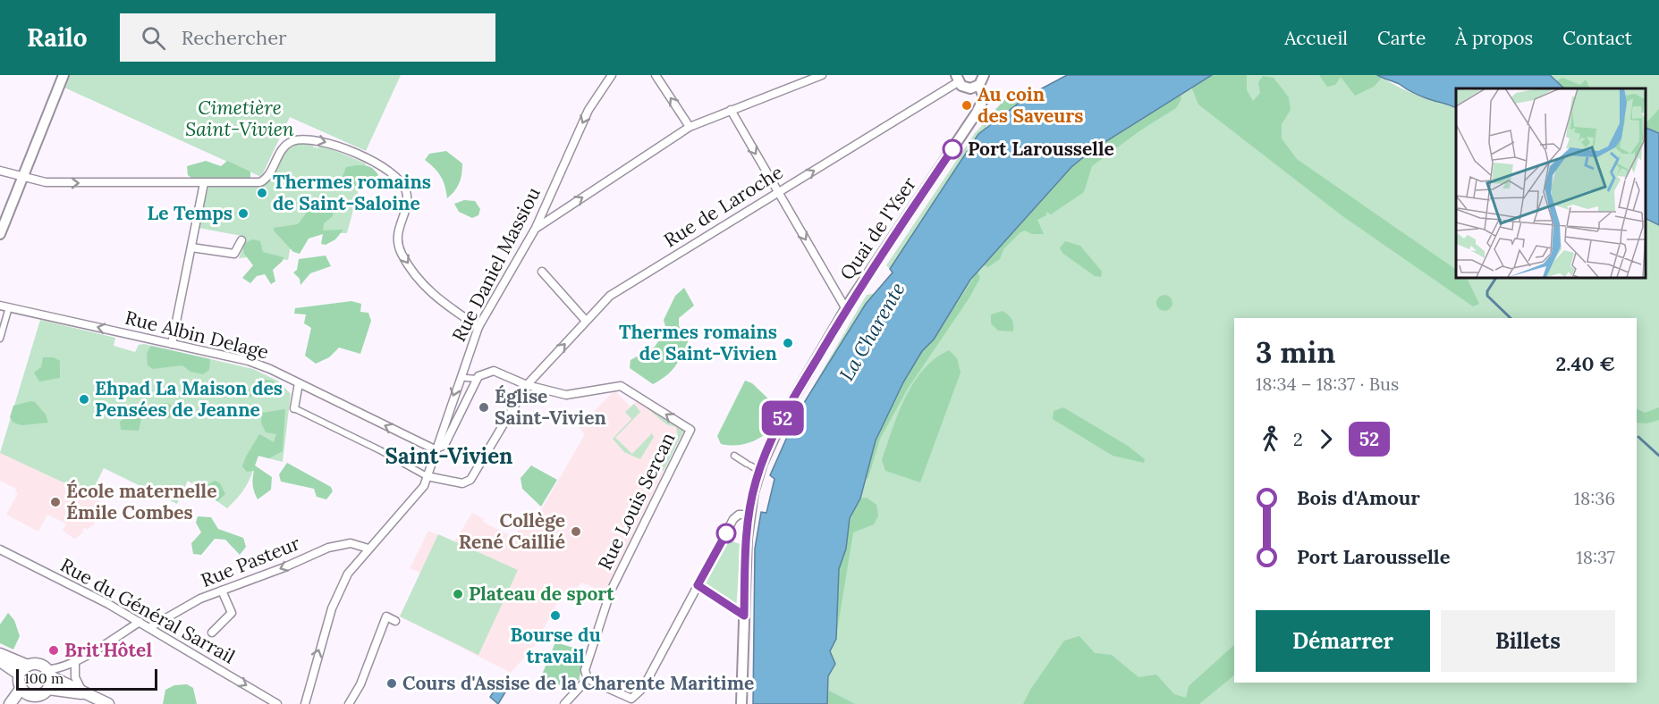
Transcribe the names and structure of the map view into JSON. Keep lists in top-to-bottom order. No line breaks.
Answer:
{"streets":{"street":["Rue de Laroche","Quai de l'Yser","Rue Daniel Massiou","Rue Albin Delage","Rue Louis Sercan","Rue Pasteur","Rue du Général Sarrail"]},"crossings":[["Rue de Laroche","Rue Daniel Massiou"],["Rue de Laroche","Rue Louis Sercan"],["Rue Daniel Massiou","Rue Albin Delage"],["Rue Daniel Massiou","Rue Pasteur"],["Rue Pasteur","Rue du Général Sarrail"]],"one_way":["Rue de Laroche","Rue Pasteur","Rue du Général Sarrail"],"districts":["Saint-Vivien"],"water":["La Charente"],"parks":["Cimetière Saint-Vivien"],"places":["Au coin des Saveurs","Port Larousselle","Thermes romains de Saint-Saloine","Le Temps","Thermes romains de Saint-Vivien","Ehpad La Maison des Pensées de Jeanne","Église Saint-Vivien","École maternelle Émile Combes","Collège René Caillié","Plateau de sport","Bourse du travail","Brit'Hôtel","Cours d'Assise de la Charente Maritime"],"lines":["bus line 52"],"scale_bar":"100 m","page":{"header":"Railo","search":"Rechercher","nav":["Accueil","Carte","À propos","Contact"],"on_map":"52","heading":["3 min","18:34 – 18:37 · Bus","2.40 €"],"legs":["2","52"],"list":[{"name":"Bois d'Amour","value":"18:36"},{"name":"Port Larousselle","value":"18:37"}],"buttons":["Démarrer","Billets"],"scale":"100 m"}}
